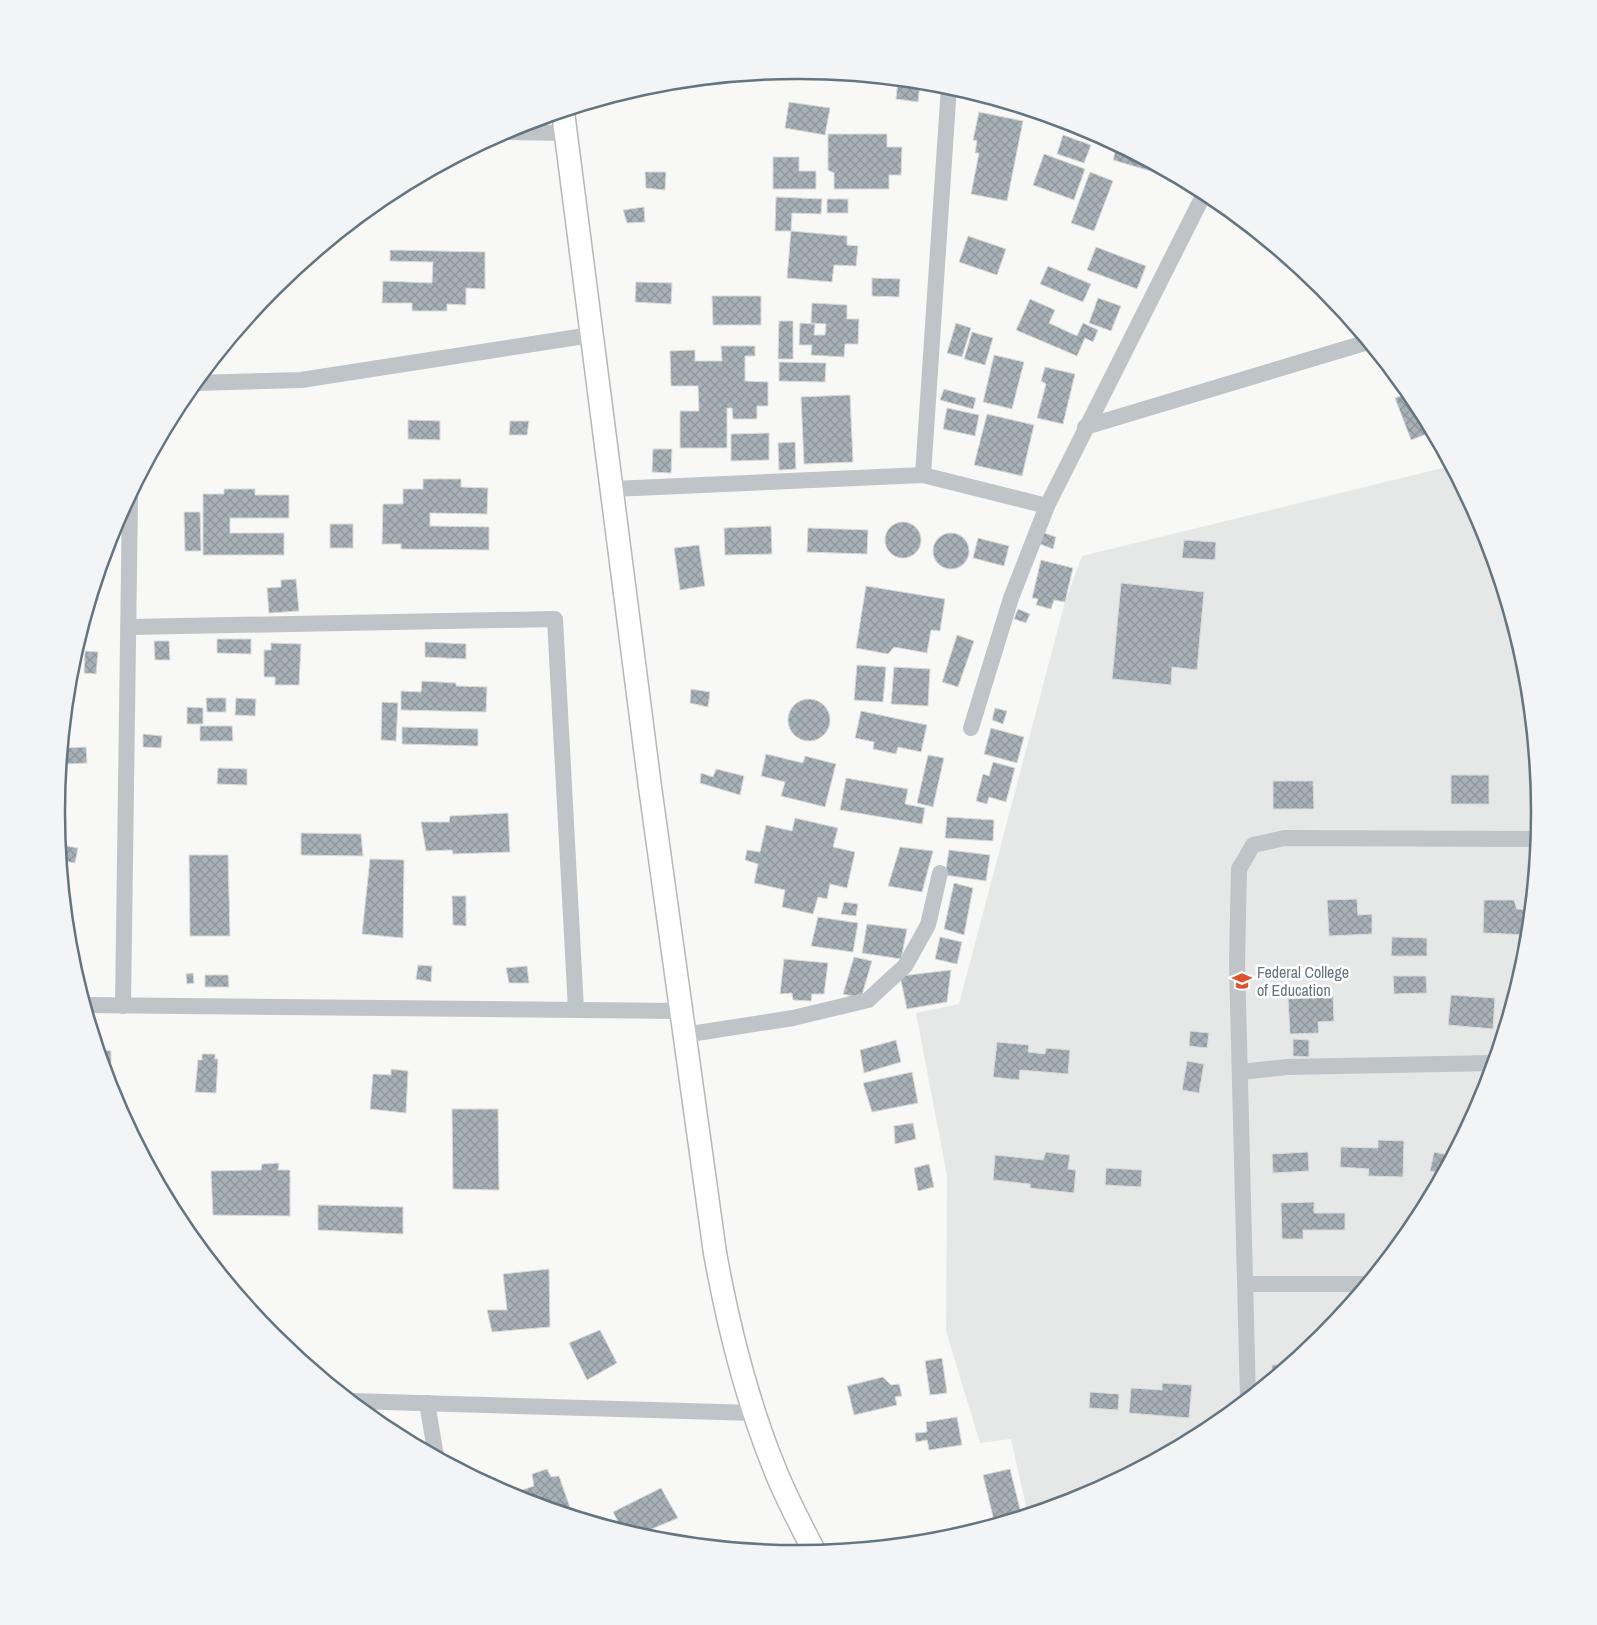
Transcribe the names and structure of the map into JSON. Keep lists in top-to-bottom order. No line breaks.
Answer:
{"places":{"school or university":["Federal College of Education"]}}
